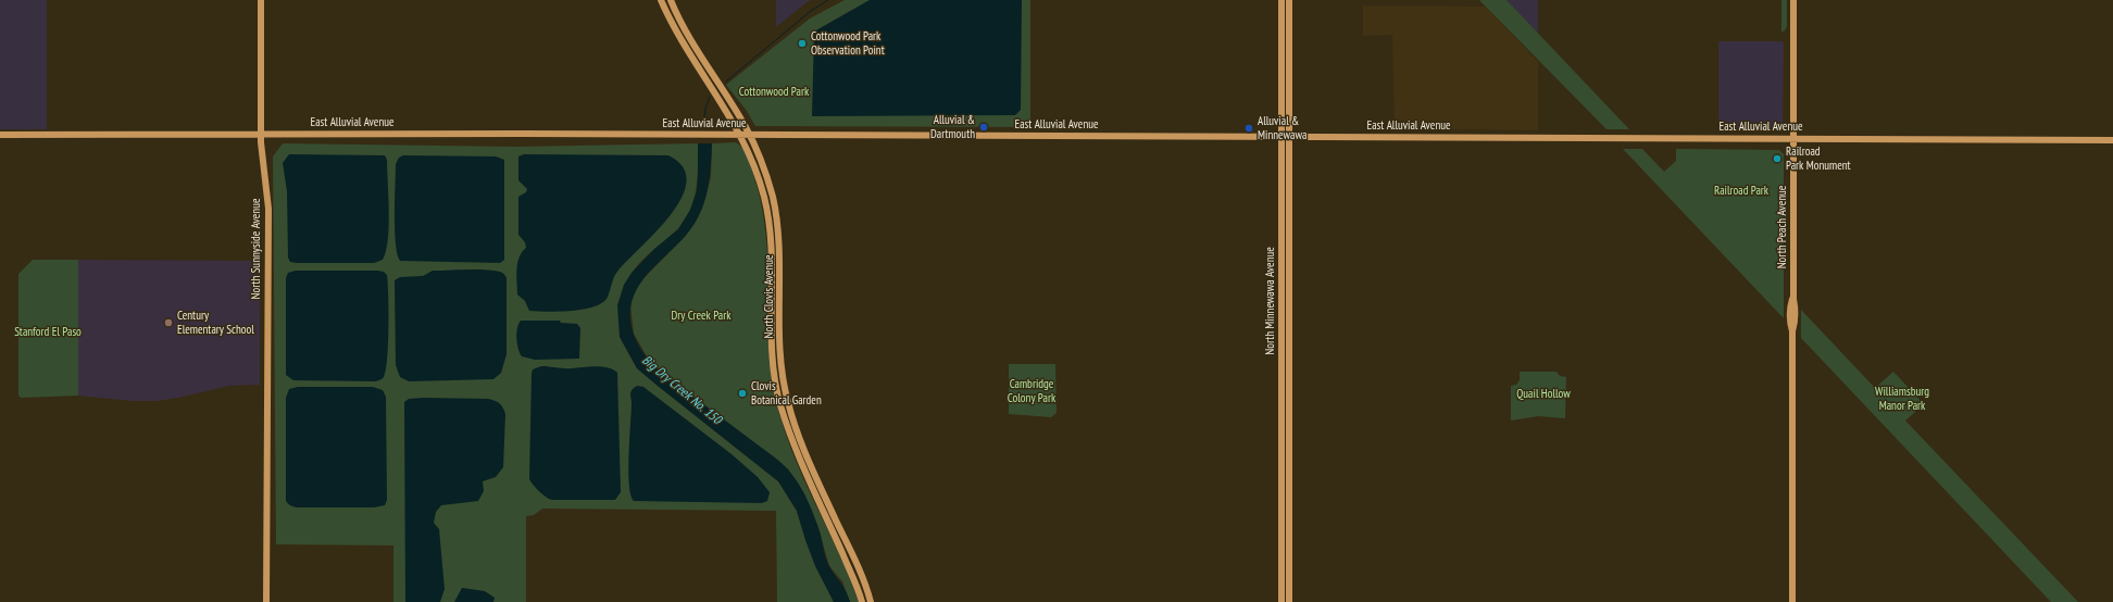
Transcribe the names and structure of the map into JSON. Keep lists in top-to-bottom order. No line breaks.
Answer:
{"streets":{"main road":["East Alluvial Avenue","North Peach Avenue","North Sunnyside Avenue","North Clovis Avenue","North Minnewawa Avenue"]},"crossings":[["East Alluvial Avenue","North Peach Avenue"],["East Alluvial Avenue","North Sunnyside Avenue"],["East Alluvial Avenue","North Clovis Avenue"],["East Alluvial Avenue","North Minnewawa Avenue"]],"water":["Big Dry Creek No. 150"],"parks":["Cottonwood Park","Railroad Park","Dry Creek Park","Stanford El Paso","Cambridge Colony Park","Williamsburg Manor Park","Quail Hollow"],"places":["Cottonwood Park Observation Point","Alluvial & Dartmouth","Alluvial & Minnewawa","Railroad Park Monument","Century Elementary School","Clovis Botanical Garden"]}
